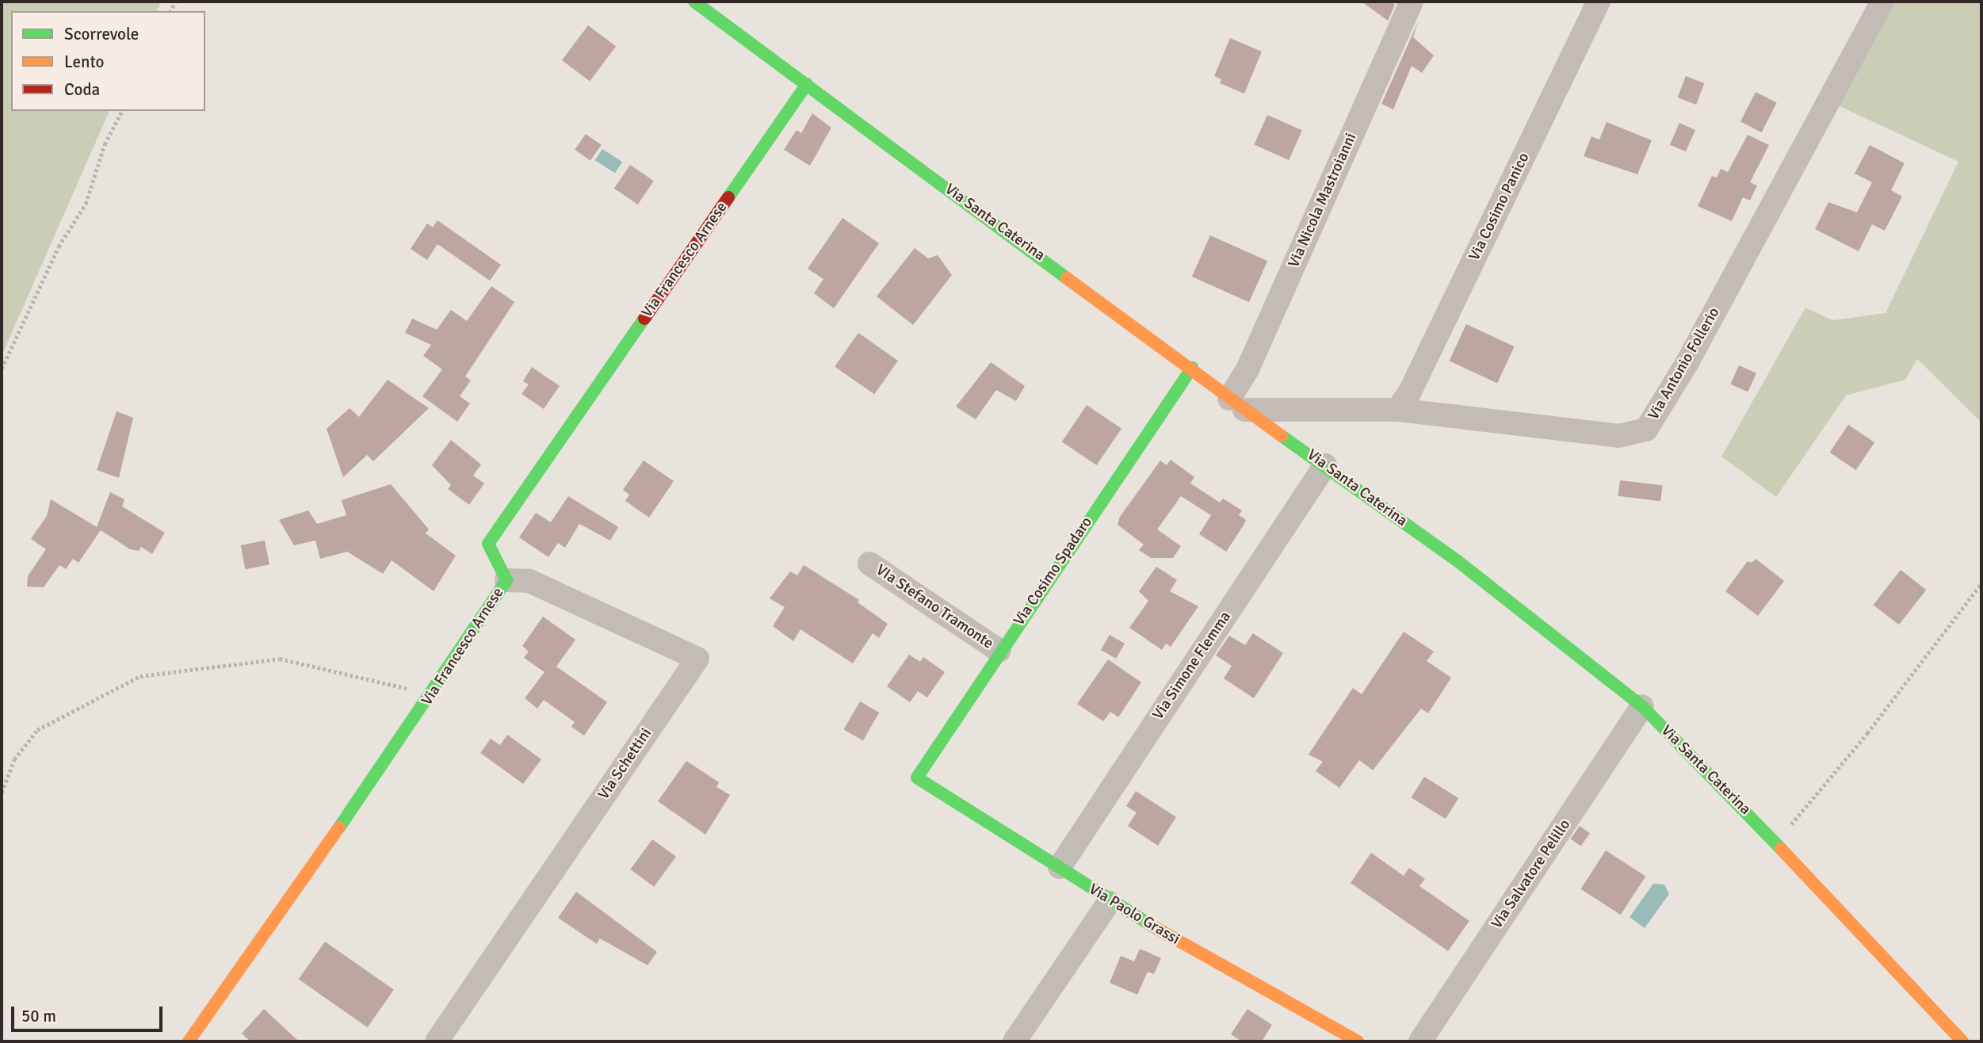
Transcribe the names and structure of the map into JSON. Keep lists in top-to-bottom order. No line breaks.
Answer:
{"streets":{"street":["Via Nicola Mastroianni","Via Cosimo Panico","Via Santa Caterina","Via Francesco Arnese","Via Antonio Follerio","Via Cosimo Spadaro","VIa Stefano Tramonte","Via Simone Flemma","Via Schettini","Via Salvatore Pelillo","Via Paolo Grassi"]},"crossings":[["Via Nicola Mastroianni","Via Santa Caterina"],["Via Nicola Mastroianni","Via Antonio Follerio"],["Via Cosimo Panico","Via Antonio Follerio"],["Via Santa Caterina","Via Francesco Arnese"],["Via Santa Caterina","Via Antonio Follerio"],["Via Santa Caterina","Via Cosimo Spadaro"],["Via Santa Caterina","Via Simone Flemma"],["Via Santa Caterina","Via Salvatore Pelillo"],["Via Francesco Arnese","Via Schettini"],["Via Cosimo Spadaro","VIa Stefano Tramonte"],["Via Cosimo Spadaro","Via Paolo Grassi"],["Via Simone Flemma","Via Paolo Grassi"]],"legend":["Scorrevole","Lento","Coda"],"scale_bar":"50 m"}
